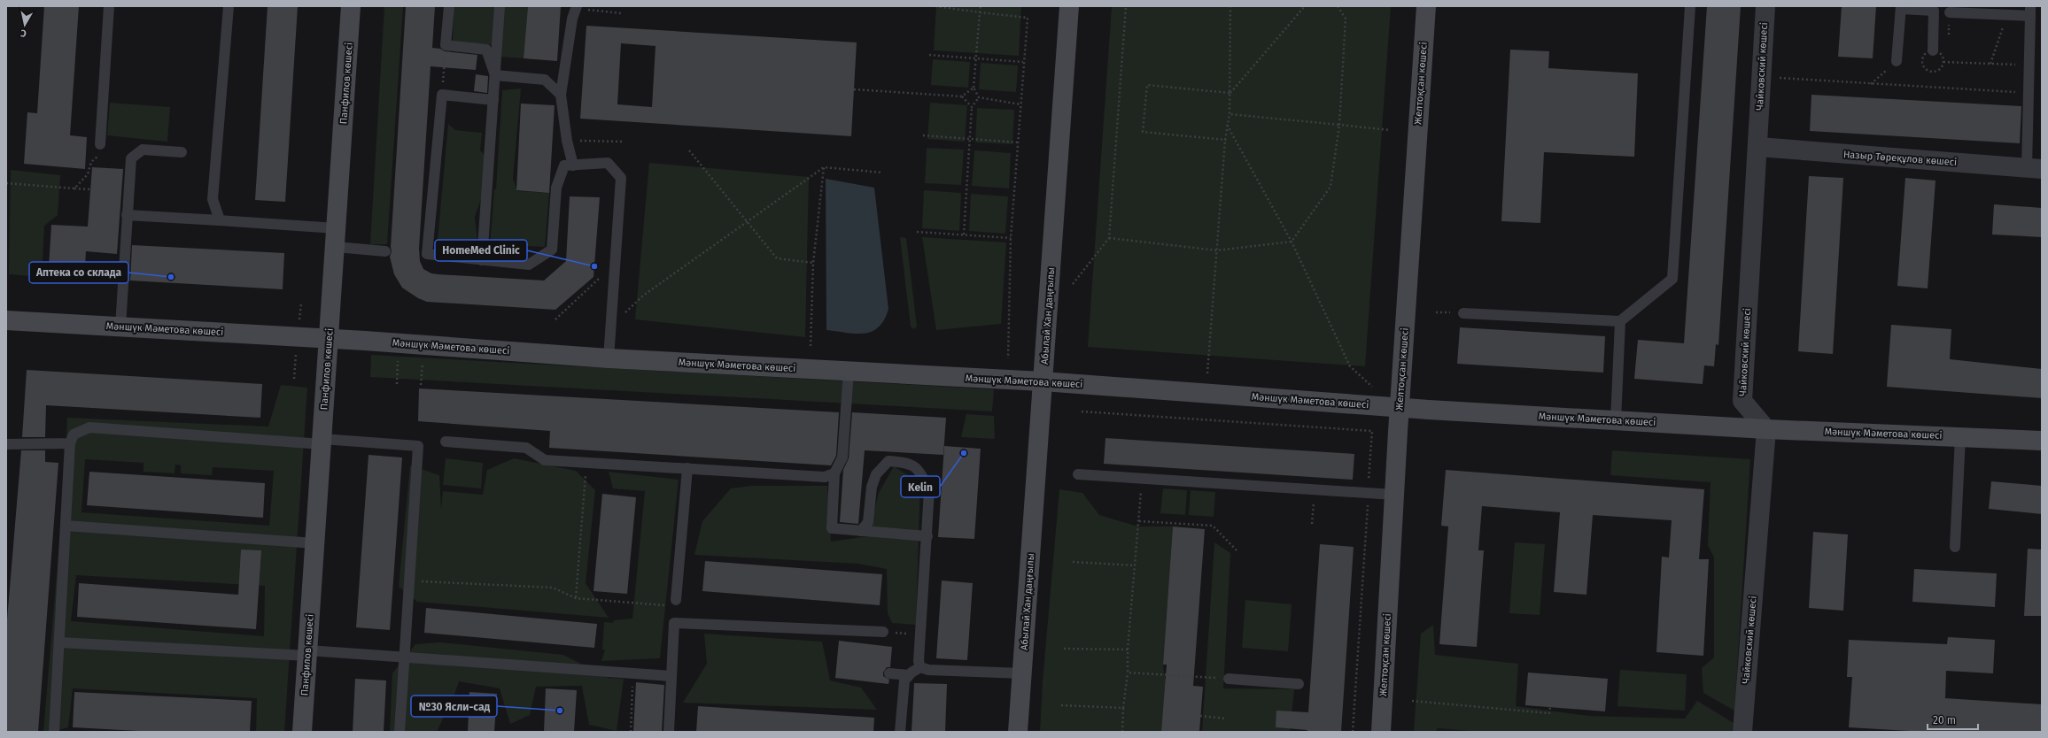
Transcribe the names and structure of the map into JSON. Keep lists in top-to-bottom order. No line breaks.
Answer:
{"streets":{"street":["Чайковский көшесі","Панфилов көшесі","Желтоқсан көшесі","Назыр Төреқұлов көшесі","Абылай Хан даңғылы","Мәншүк Мәметова көшесі"]},"crossings":[["Чайковский көшесі","Назыр Төреқұлов көшесі"],["Чайковский көшесі","Мәншүк Мәметова көшесі"],["Панфилов көшесі","Мәншүк Мәметова көшесі"],["Желтоқсан көшесі","Мәншүк Мәметова көшесі"],["Абылай Хан даңғылы","Мәншүк Мәметова көшесі"]],"places":["HomeMed Clinic","Аптека со склада","Kelin","№30 Ясли-сад"],"scale_bar":"20 m","north":"bottom"}
